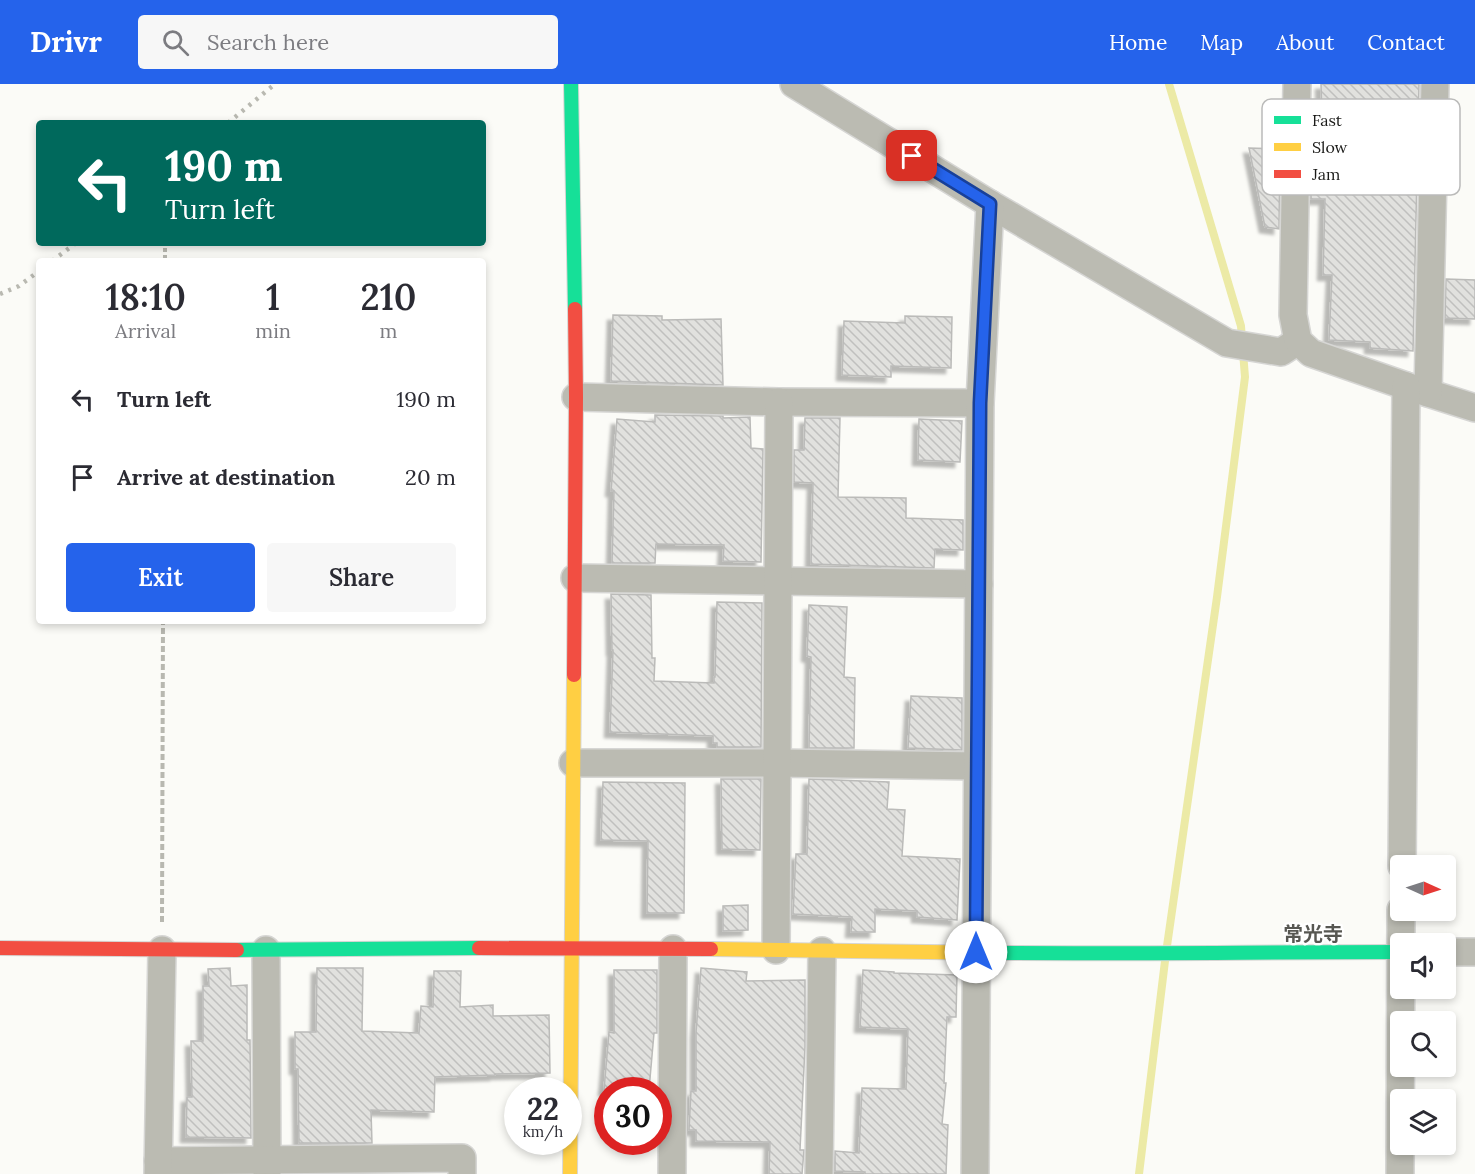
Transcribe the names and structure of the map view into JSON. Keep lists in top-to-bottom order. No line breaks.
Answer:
{"districts":["常光寺"],"legend":["Fast","Slow","Jam"],"north":"right","page":{"header":"Drivr","search":"Search here","nav":["Home","Map","About","Contact"],"turn":["190 m","Turn left"],"eta":["18:10","Arrival","1","min","210","m"],"list":[{"name":"Turn left","value":"190 m"},{"name":"Arrive at destination","value":"20 m"}],"buttons":["Exit","Share"],"speed":"22 km/h","limit":"30"}}
